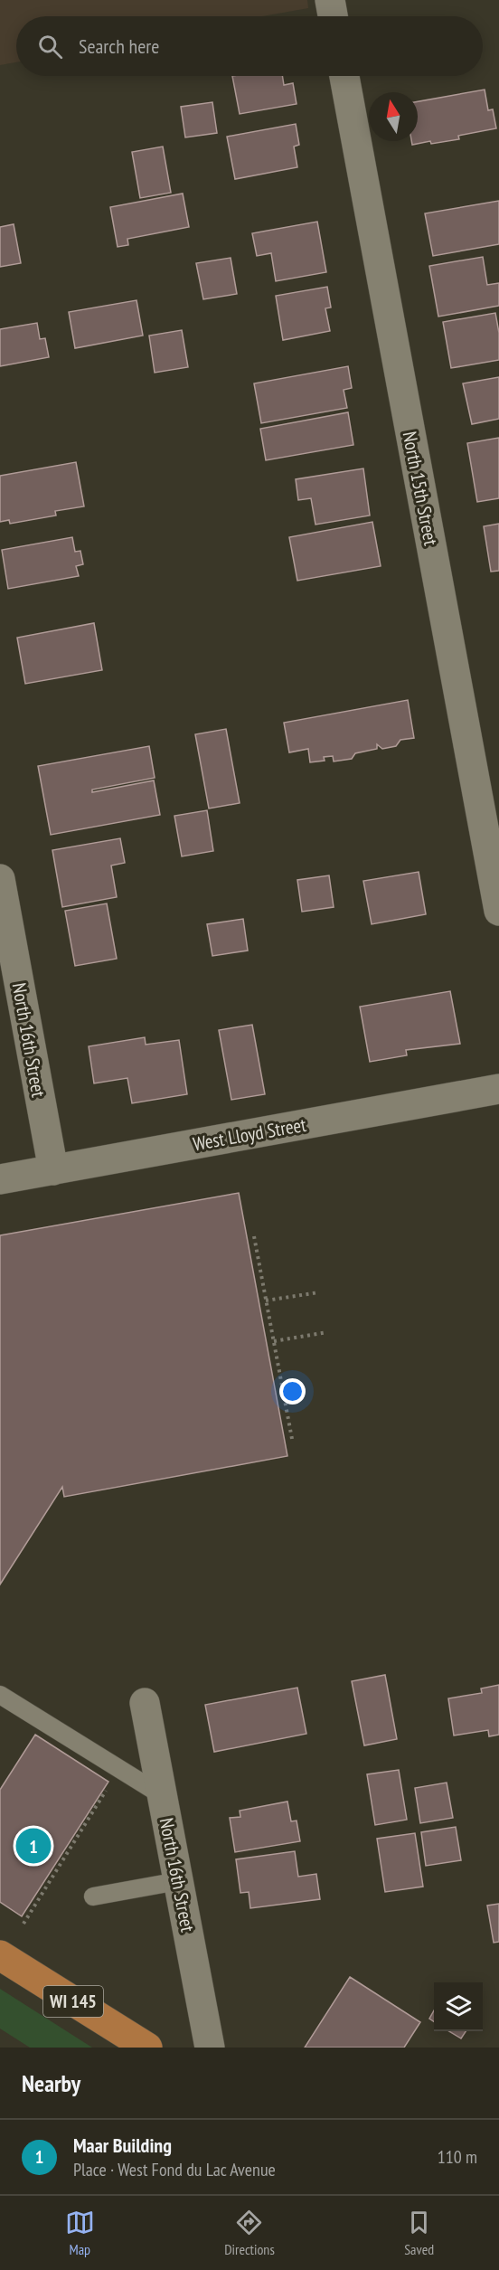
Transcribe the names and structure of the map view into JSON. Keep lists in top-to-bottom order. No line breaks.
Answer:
{"streets":{"main road":["WI 145"],"street":["North 15th Street","North 16th Street","West Lloyd Street"]},"crossings":[["North 16th Street","West Lloyd Street"]],"north":"top","page":{"search":"Search here","pins":"1","heading":"Nearby","list":[{"mark":"1","name":"Maar Building","note":"Place · West Fond du Lac Avenue","value":"110 m"}],"nav":["Map","Directions","Saved"]}}
